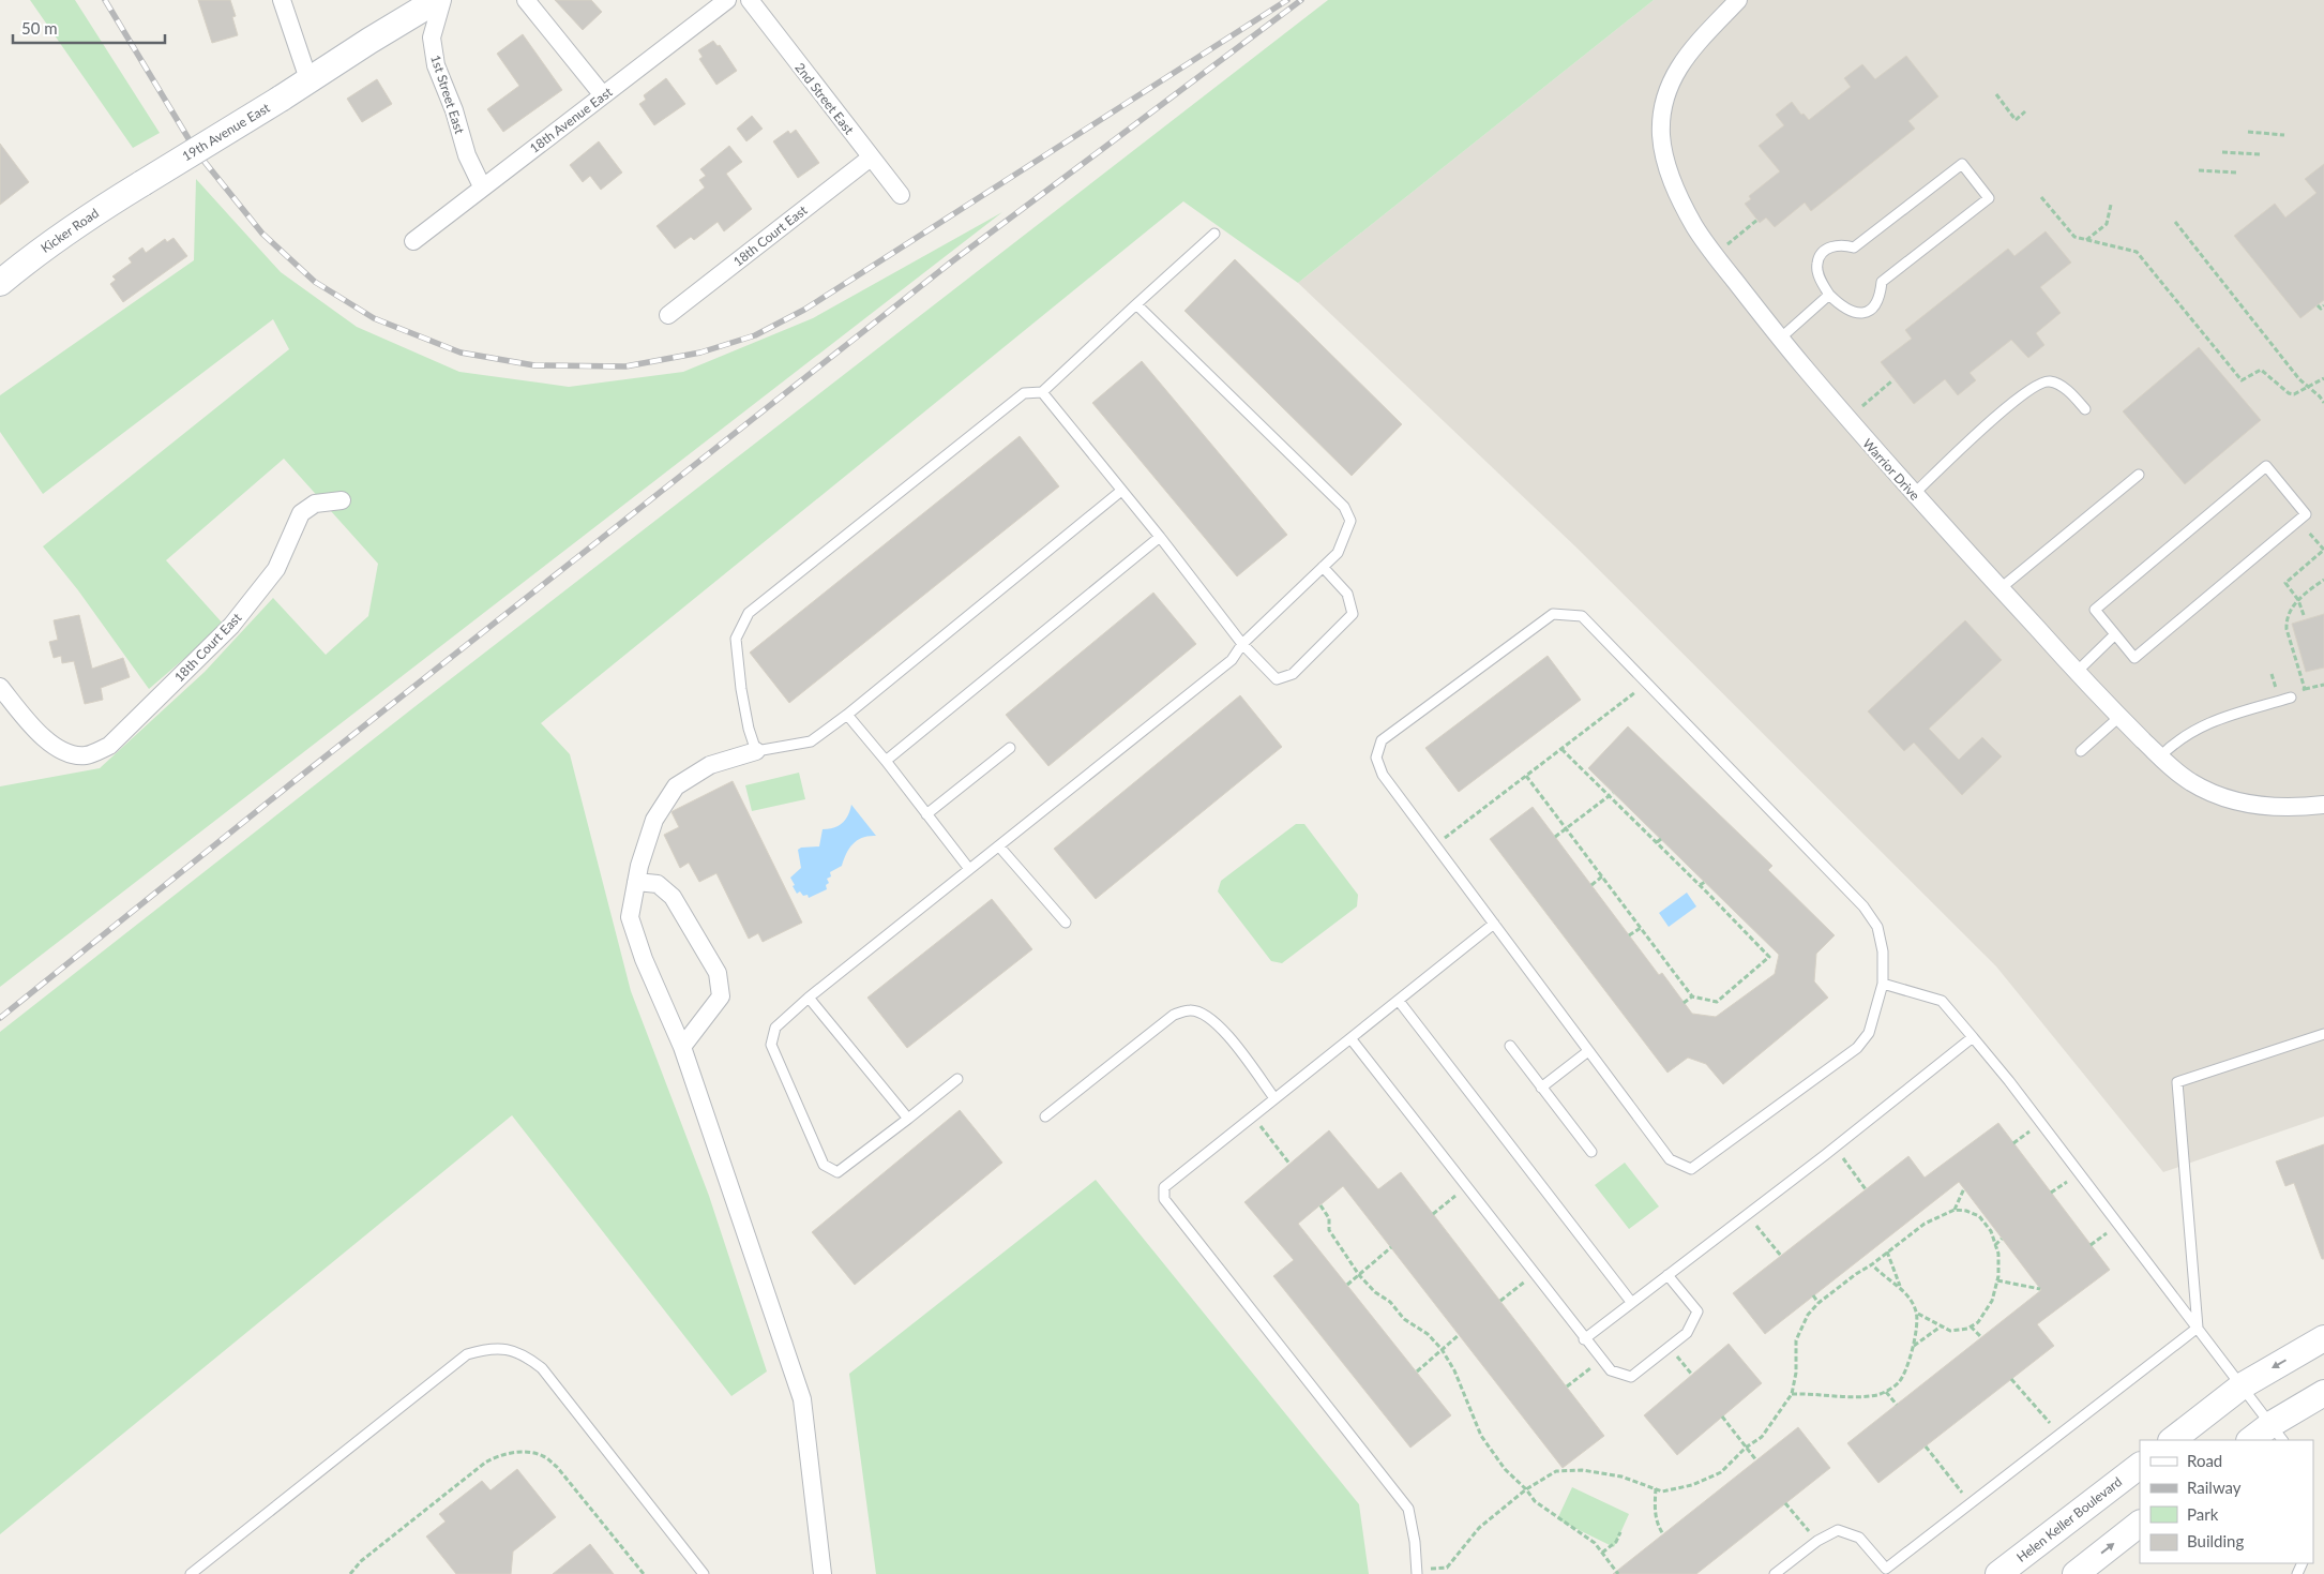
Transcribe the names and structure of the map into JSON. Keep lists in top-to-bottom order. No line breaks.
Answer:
{"streets":{"street":["1st Street East","2nd Street East","18th Avenue East","19th Avenue East","Kicker Road","18th Court East","Warrior Drive","Helen Keller Boulevard"]},"crossings":[["1st Street East","18th Avenue East"],["2nd Street East","18th Court East"],["19th Avenue East","Kicker Road"]],"legend":["Road","Railway","Park","Building"],"scale_bar":"50 m"}
